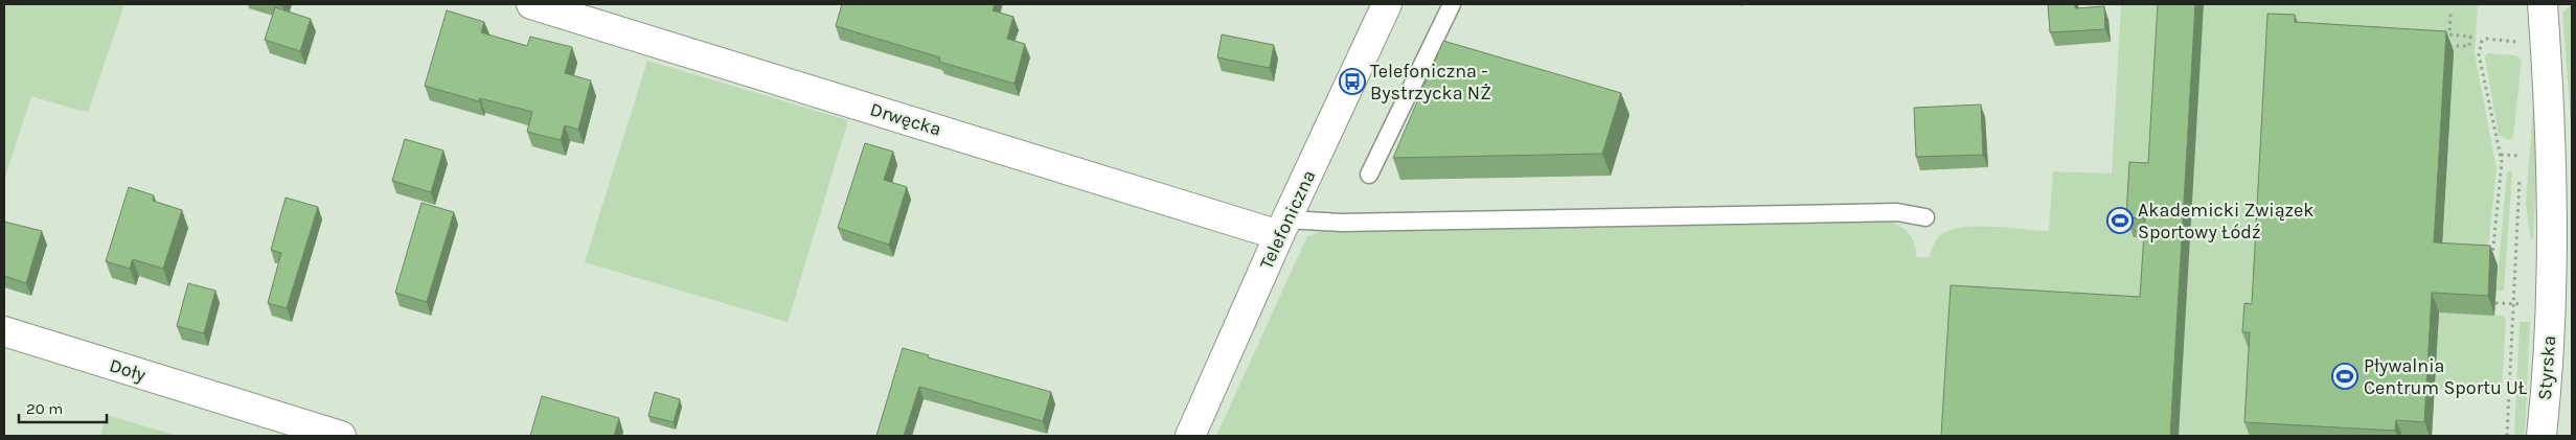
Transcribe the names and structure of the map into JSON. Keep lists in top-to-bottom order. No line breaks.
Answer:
{"streets":{"street":["Drwęcka","Telefoniczna","Styrska","Doły"]},"crossings":[["Drwęcka","Telefoniczna"]],"places":{"bus stop":["Telefoniczna - Bystrzycka NŻ"],"sports":["Akademicki Związek Sportowy Łódź","Pływalnia Centrum Sportu UŁ"]},"scale_bar":"20 m"}
